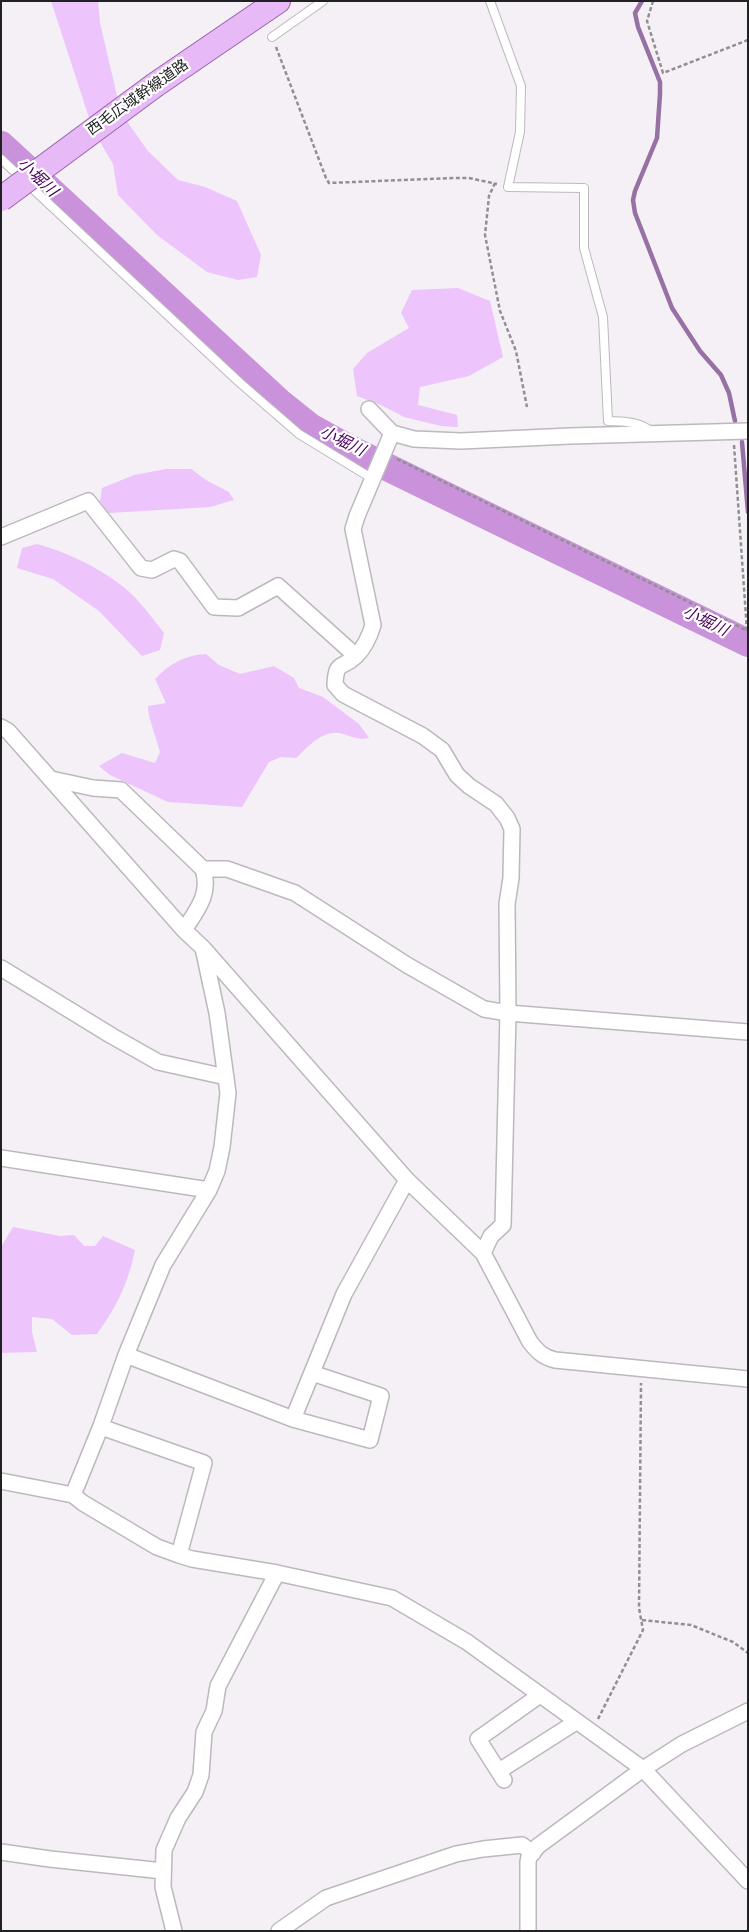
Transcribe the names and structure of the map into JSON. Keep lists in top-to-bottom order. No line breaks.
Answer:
{"streets":{"main road":["西毛広域幹線道路"]},"water":["小堀川"]}
